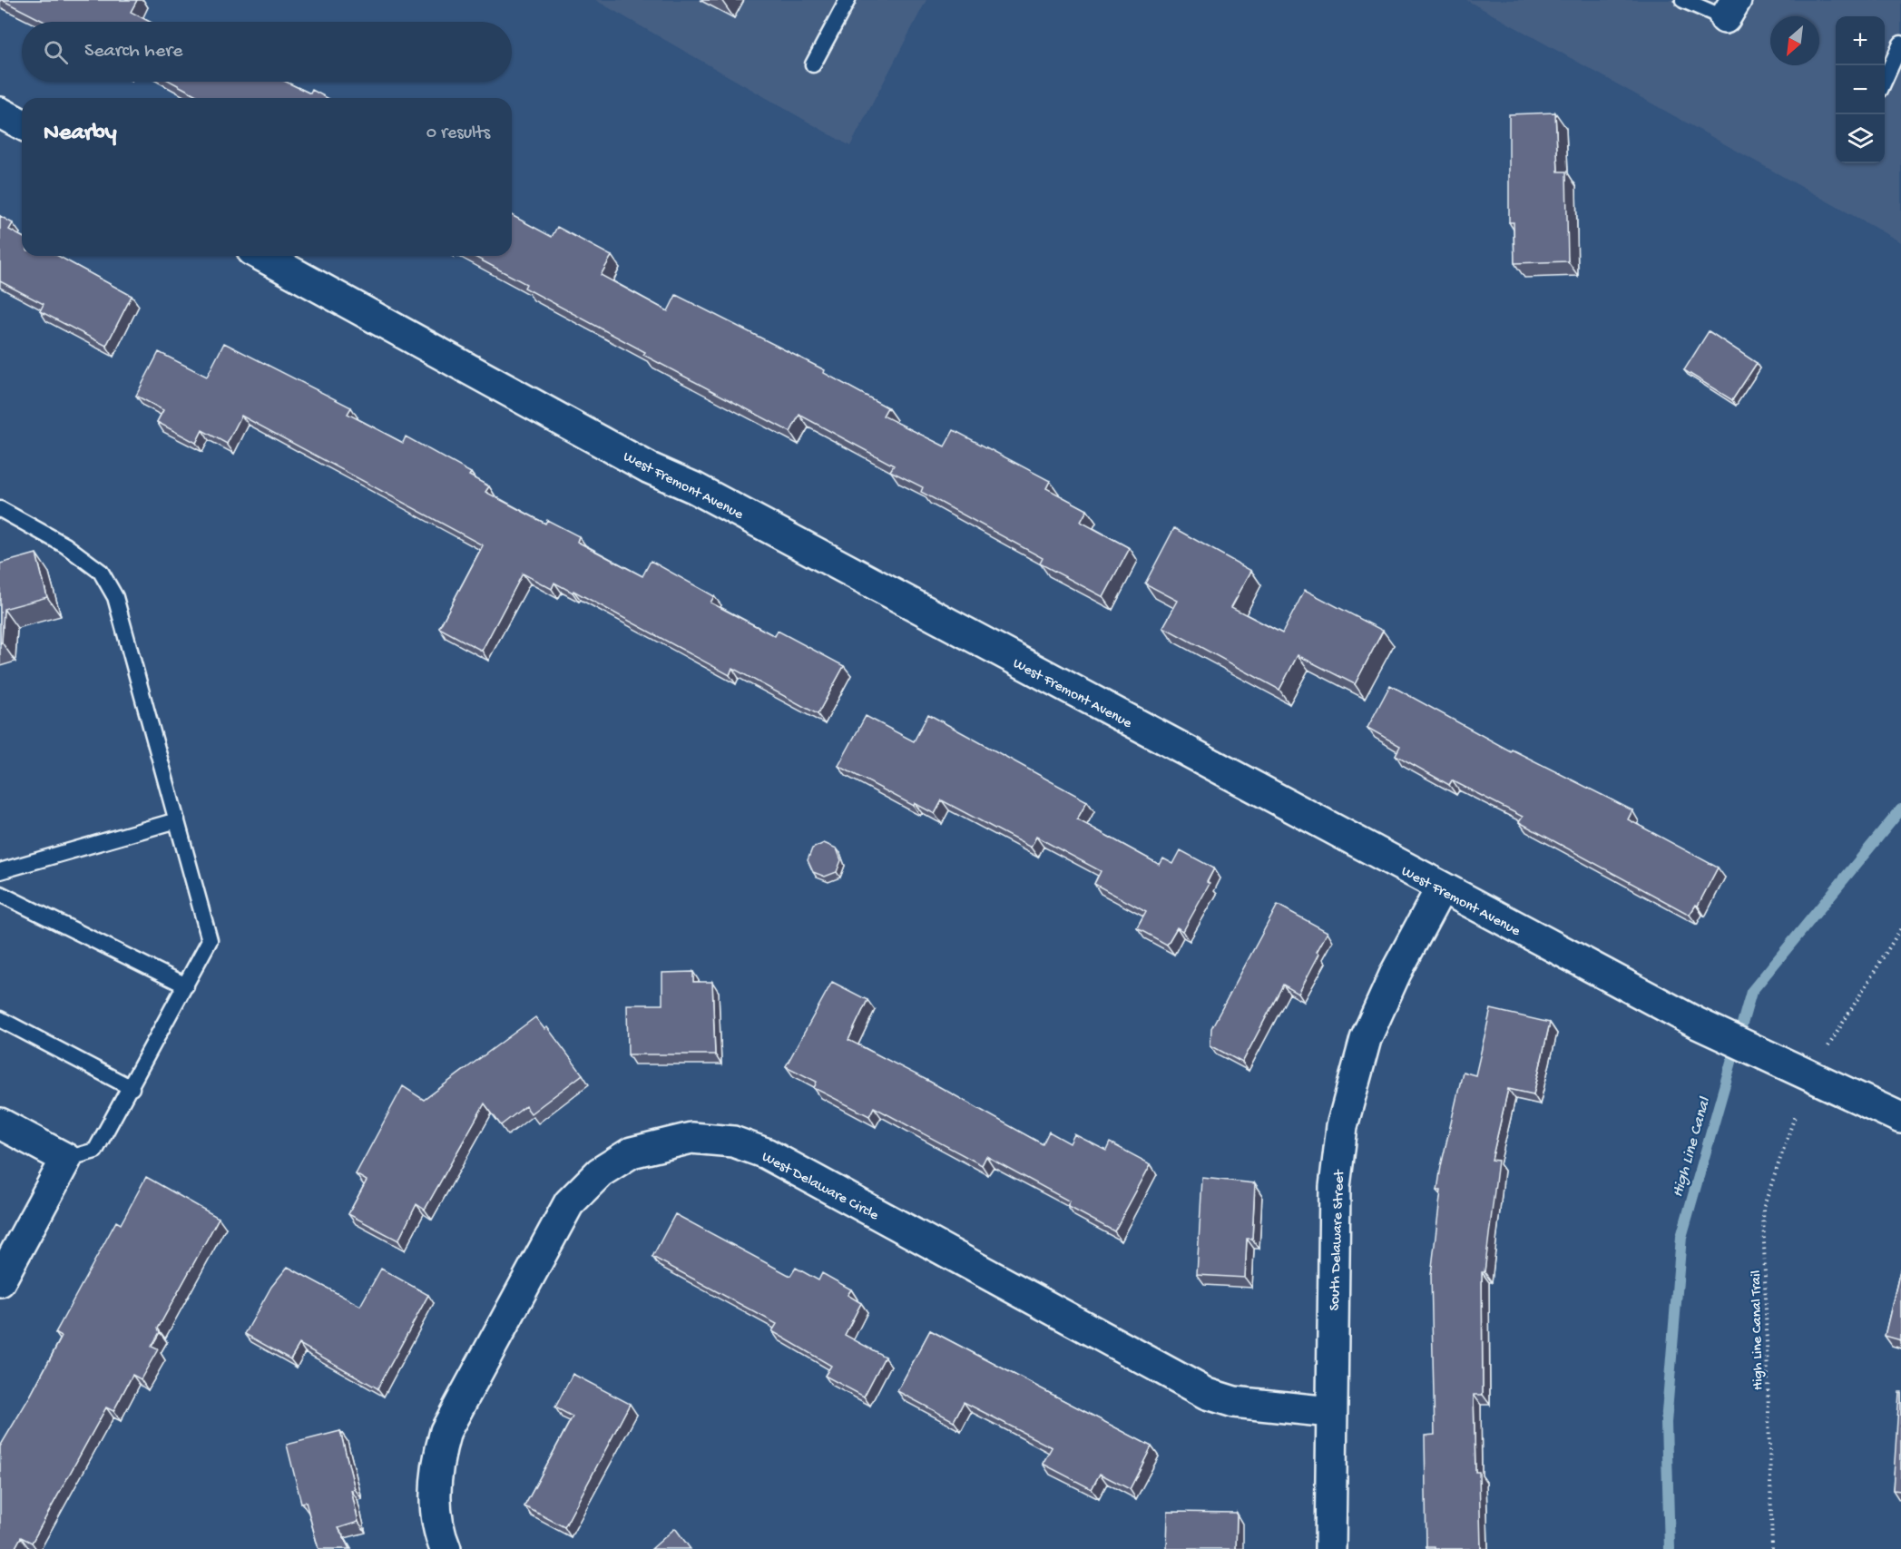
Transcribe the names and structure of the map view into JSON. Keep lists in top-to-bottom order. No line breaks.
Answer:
{"streets":{"street":["West Fremont Avenue","West Delaware Circle","South Delaware Street"],"path":["High Line Canal Trail"]},"crossings":[["West Fremont Avenue","South Delaware Street"],["West Delaware Circle","South Delaware Street"]],"water":["High Line Canal"],"north":"bottom left","page":{"map_buttons":["+","−"],"search":"Search here","heading":["Nearby","0 results"]}}
